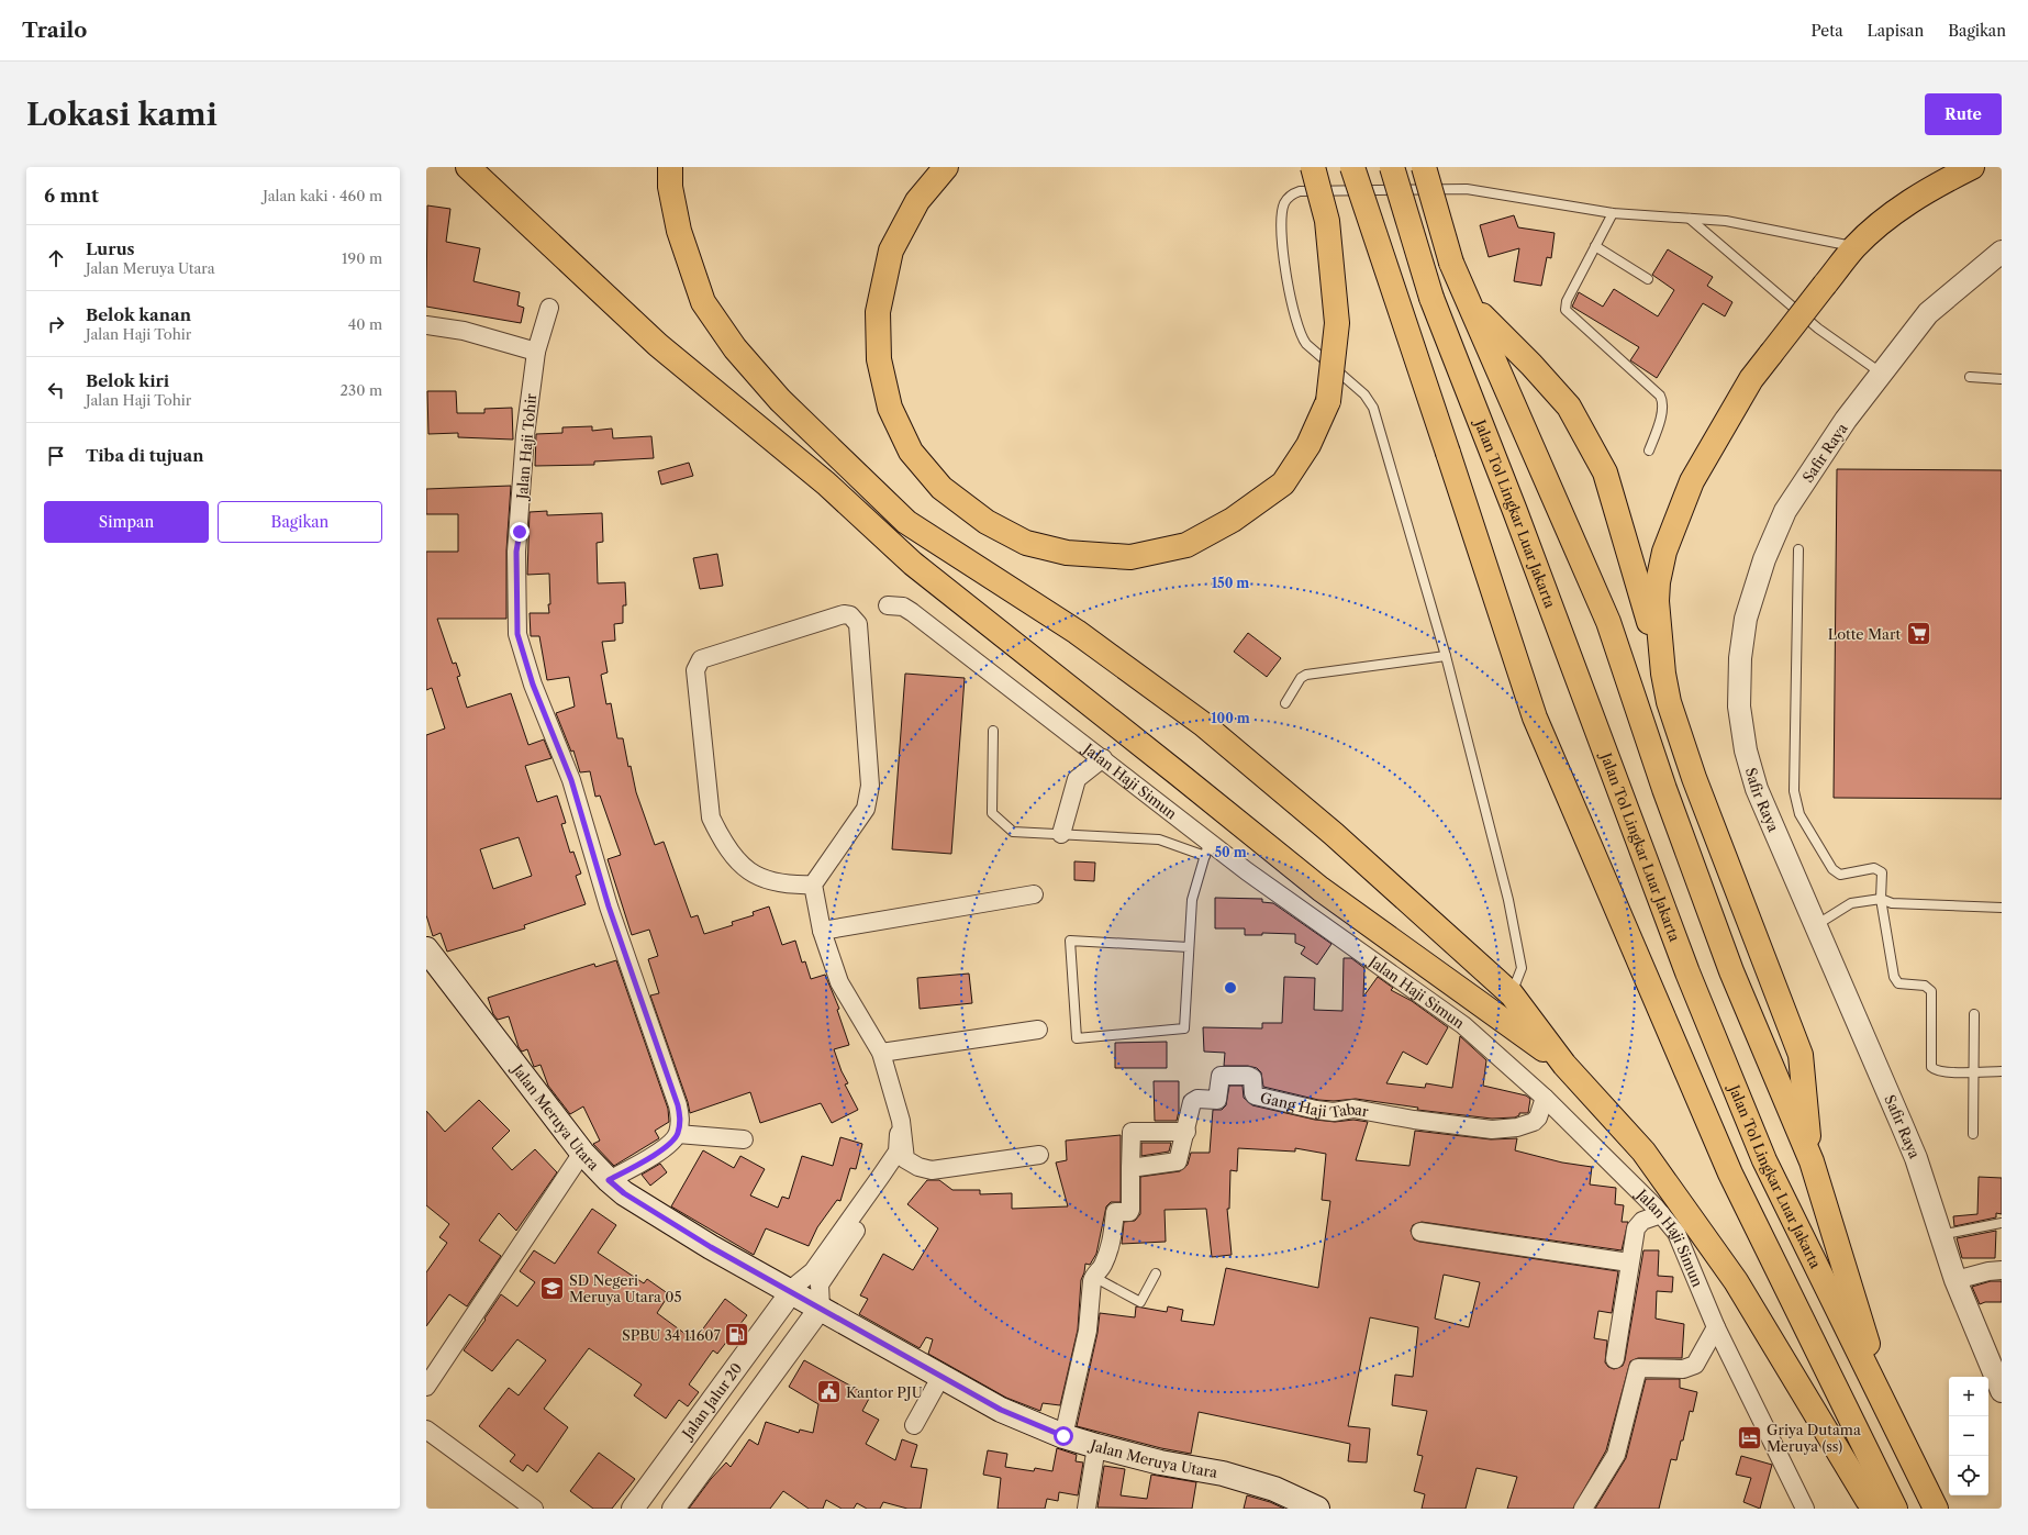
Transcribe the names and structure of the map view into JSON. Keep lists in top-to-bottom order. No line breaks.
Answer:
{"streets":{"highway":["Jalan Tol Lingkar Luar Jakarta"],"main road":["Jalan Meruya Utara"],"street":["Jalan Haji Tohir","Safir Raya","Jalan Haji Simun","Gang Haji Tabar","Jalan Jalur 20"]},"crossings":[["Jalan Haji Simun","Gang Haji Tabar"],["Jalan Meruya Utara","Jalan Jalur 20"]],"places":{"supermarket":["Lotte Mart"],"school or university":["SD Negeri Meruya Utara 05"],"fuel station":["SPBU 34 11607"],"public building":["Kantor PJU"],"hotel":["Griya Dutama Meruya (ss)"]},"page":{"header":"Trailo","nav":["Peta","Lapisan","Bagikan"],"buttons":["Rute",["Simpan","Bagikan"]],"title":"Lokasi kami","heading":["6 mnt","Jalan kaki · 460 m"],"list":[["Lurus","Jalan Meruya Utara","190 m"],["Belok kanan","Jalan Haji Tohir","40 m"],["Belok kiri","Jalan Haji Tohir","230 m"],"Tiba di tujuan"],"map_buttons":["+","−"]},"rings":["150 m","100 m","50 m"]}
